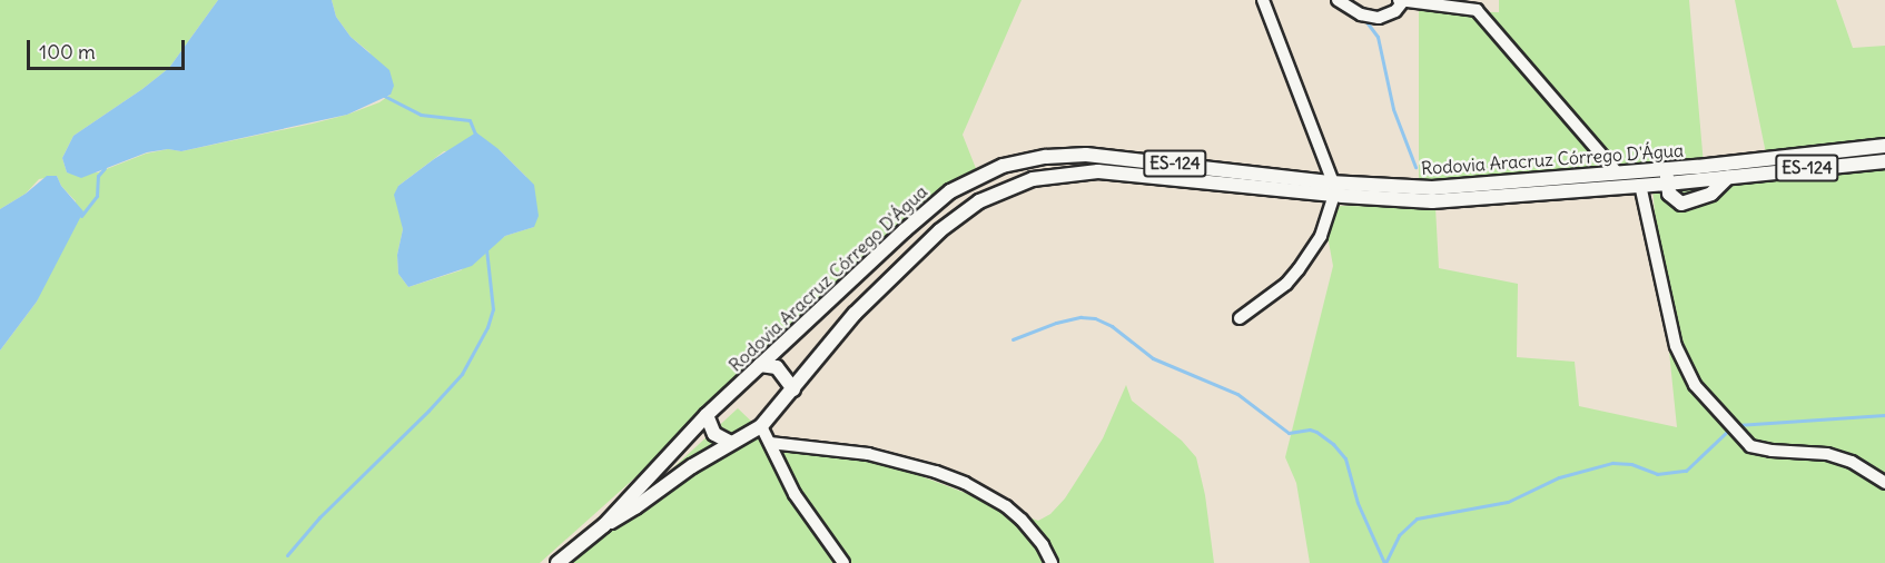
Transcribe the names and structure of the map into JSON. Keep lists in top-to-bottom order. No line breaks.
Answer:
{"streets":{"main road":["Rodovia Aracruz Córrego D'Água","ES-124"]},"scale_bar":"100 m"}
